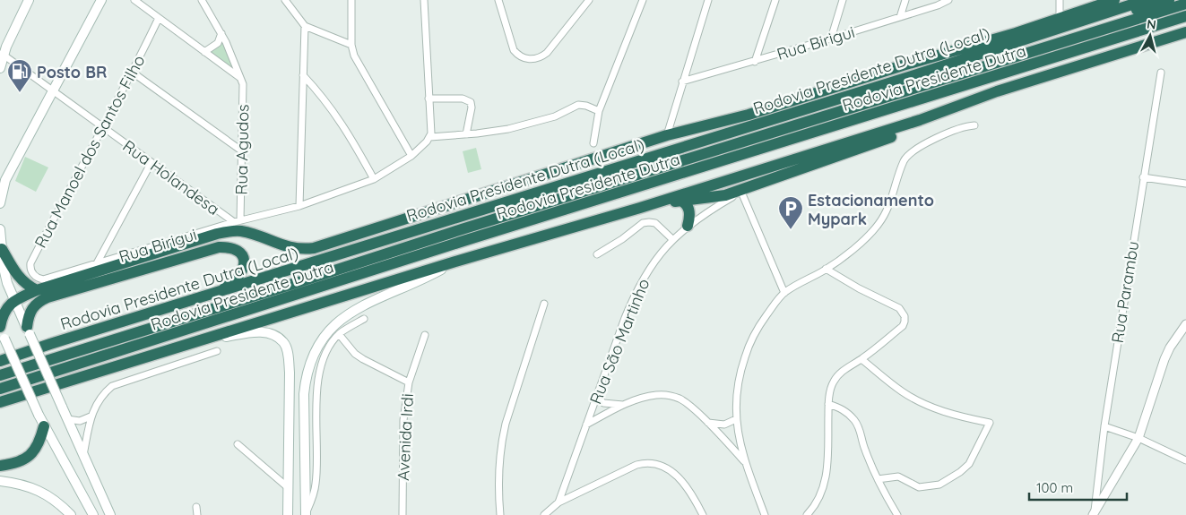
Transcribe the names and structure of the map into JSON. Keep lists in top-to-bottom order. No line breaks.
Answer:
{"streets":{"highway":["Rodovia Presidente Dutra (Local)","Rodovia Presidente Dutra"],"street":["Rua Birigui","Rua Agudos","Rua Manoel dos Santos Filho","Rua Holandesa","Rua Parambu","Rua São Martinho","Avenida Irdi"]},"crossings":[["Rua Birigui","Rua Agudos"],["Rua Birigui","Rua Manoel dos Santos Filho"],["Rua Birigui","Rua Holandesa"],["Rua Agudos","Rua Holandesa"],["Rua Manoel dos Santos Filho","Rua Holandesa"]],"places":{"fuel station":["Posto BR"],"parking":["Estacionamento Mypark"]},"scale_bar":"100 m","north":"top"}
